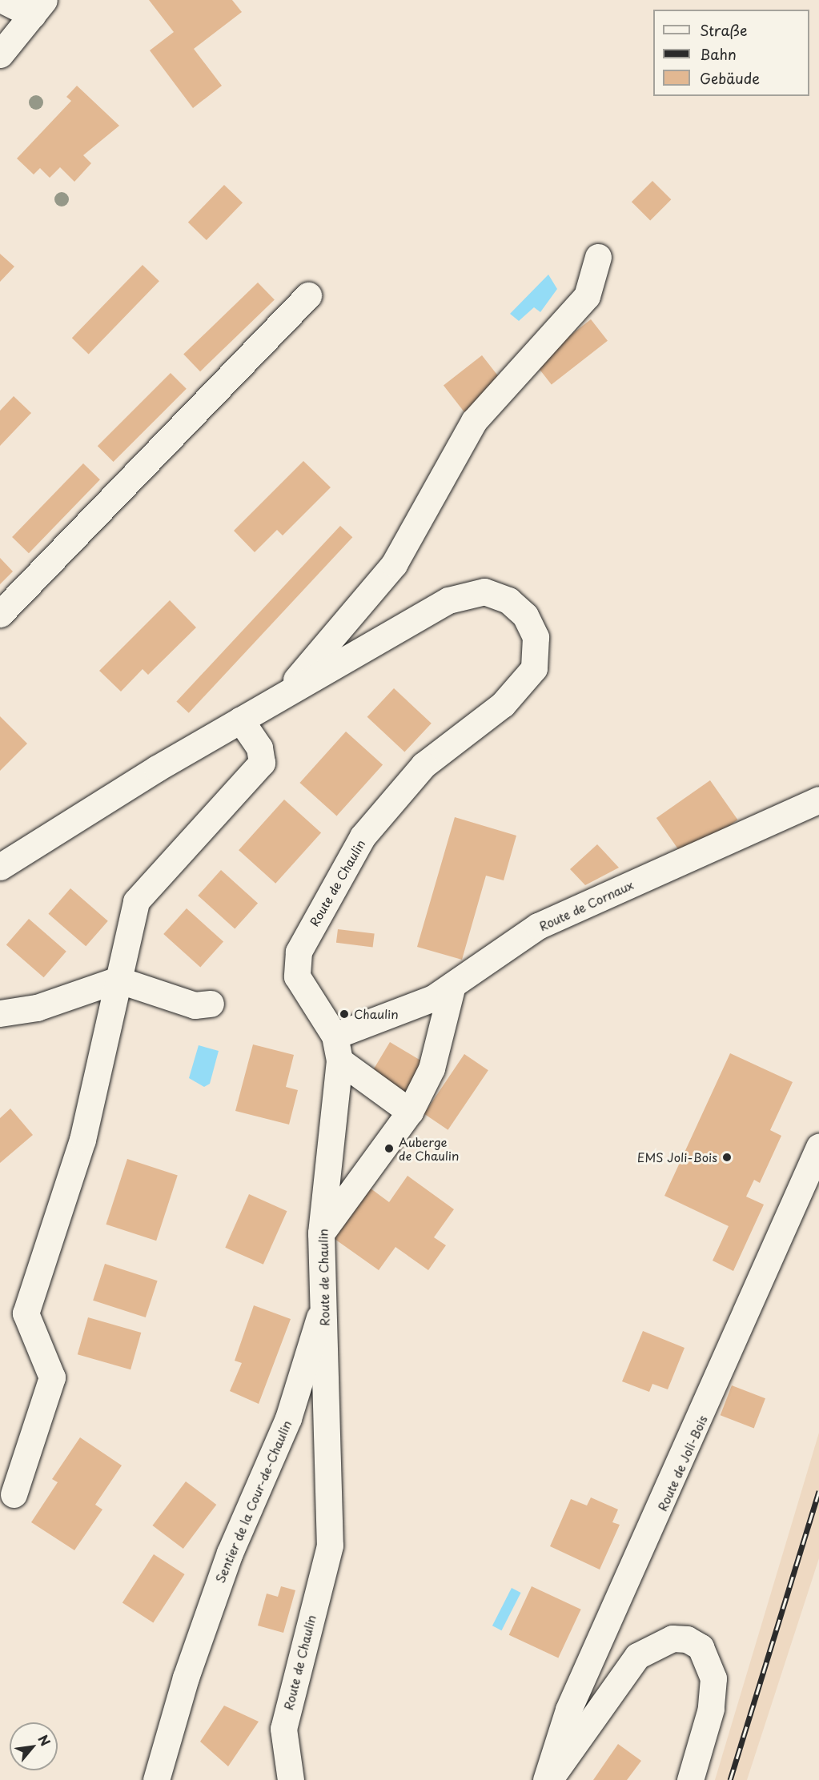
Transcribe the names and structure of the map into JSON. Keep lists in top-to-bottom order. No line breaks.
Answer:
{"streets":{"street":["Route de Chaulin","Route de Cornaux","Route de Joli-Bois","Sentier de la Cour-de-Chaulin"]},"crossings":[["Route de Chaulin","Route de Cornaux"],["Route de Chaulin","Sentier de la Cour-de-Chaulin"]],"places":["Chaulin","Auberge de Chaulin","EMS Joli-Bois"],"legend":["Straße","Bahn","Gebäude"],"north":"top right"}
